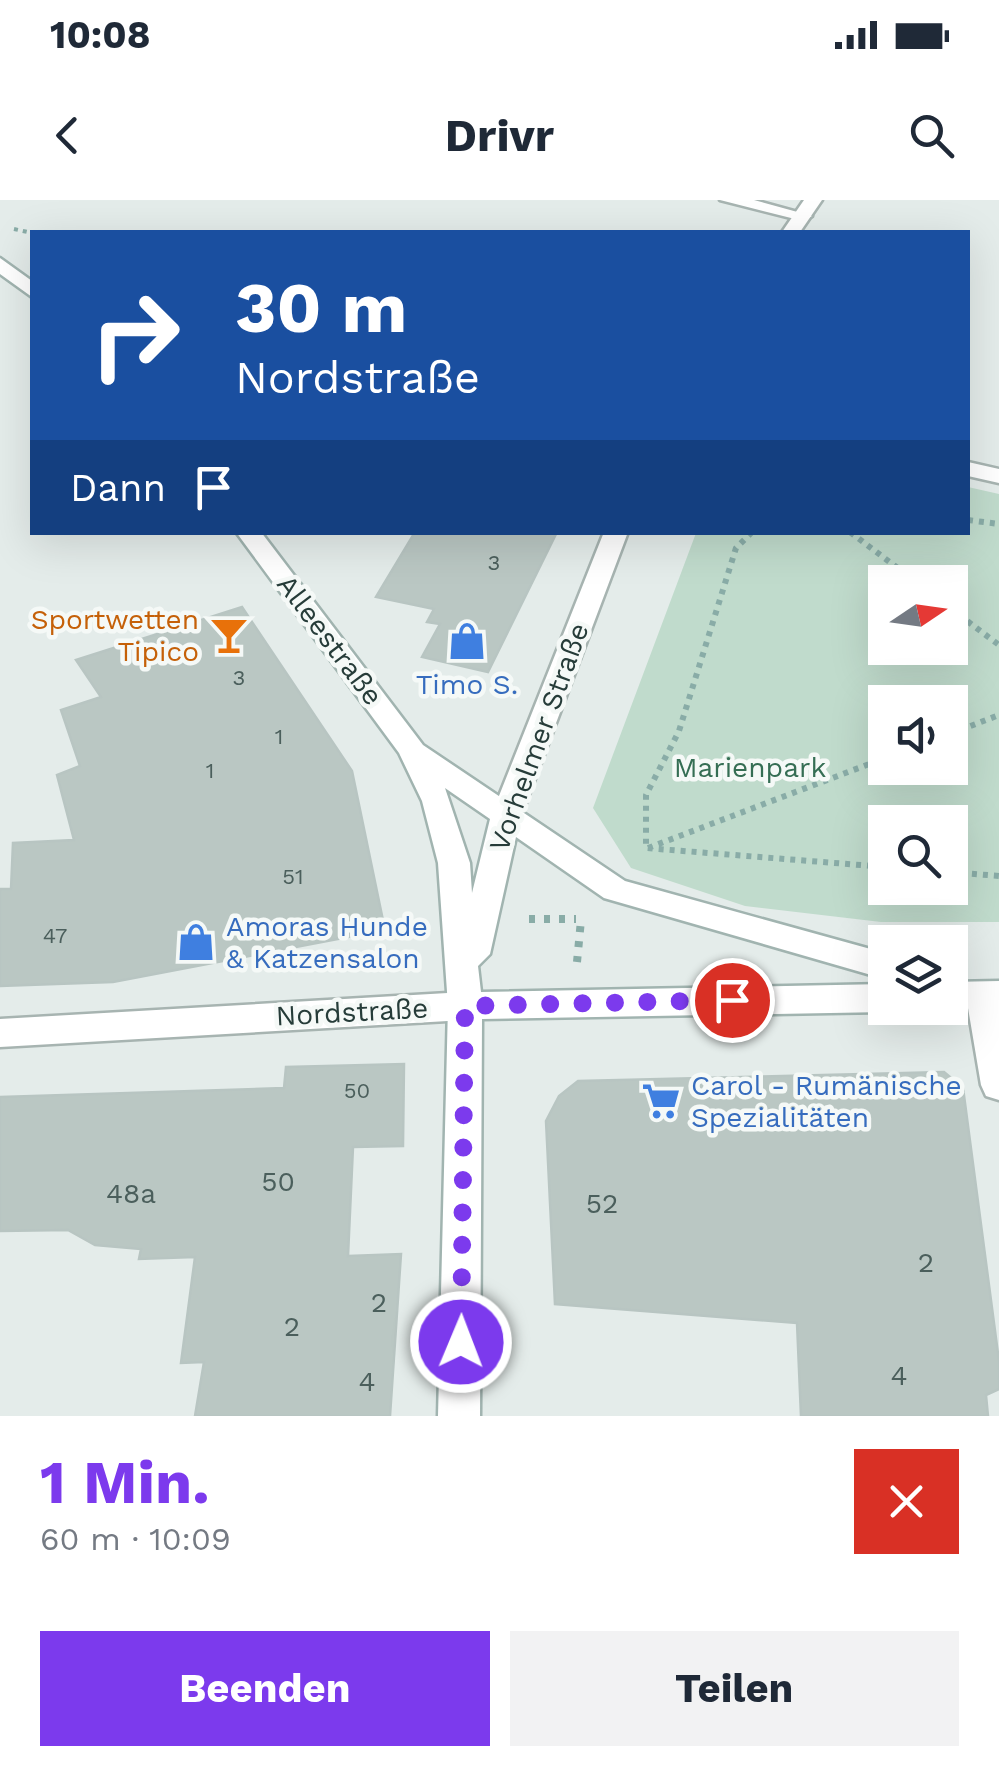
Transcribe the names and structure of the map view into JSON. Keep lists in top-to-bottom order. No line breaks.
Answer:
{"streets":{"main road":["Alleestraße","Vorhelmer Straße","Nordstraße"]},"crossings":[["Alleestraße","Vorhelmer Straße"],["Alleestraße","Nordstraße"],["Vorhelmer Straße","Nordstraße"]],"parks":["Marienpark"],"places":{"bar":["Sportwetten Tipico"],"shop":["Timo S.","Amoras Hunde & Katzensalon"],"supermarket":["Carol - Rumänische Spezialitäten"]},"house_numbers":["3","3","1","1","51","47","50","50","48a","52","2","2","2","4","4"],"north":"right","page":{"status":"10:08","header":"Drivr","turn":["30 m","Nordstraße"],"then":"Dann","heading":["1 Min.","60 m · 10:09"],"buttons":["Beenden","Teilen"]}}
